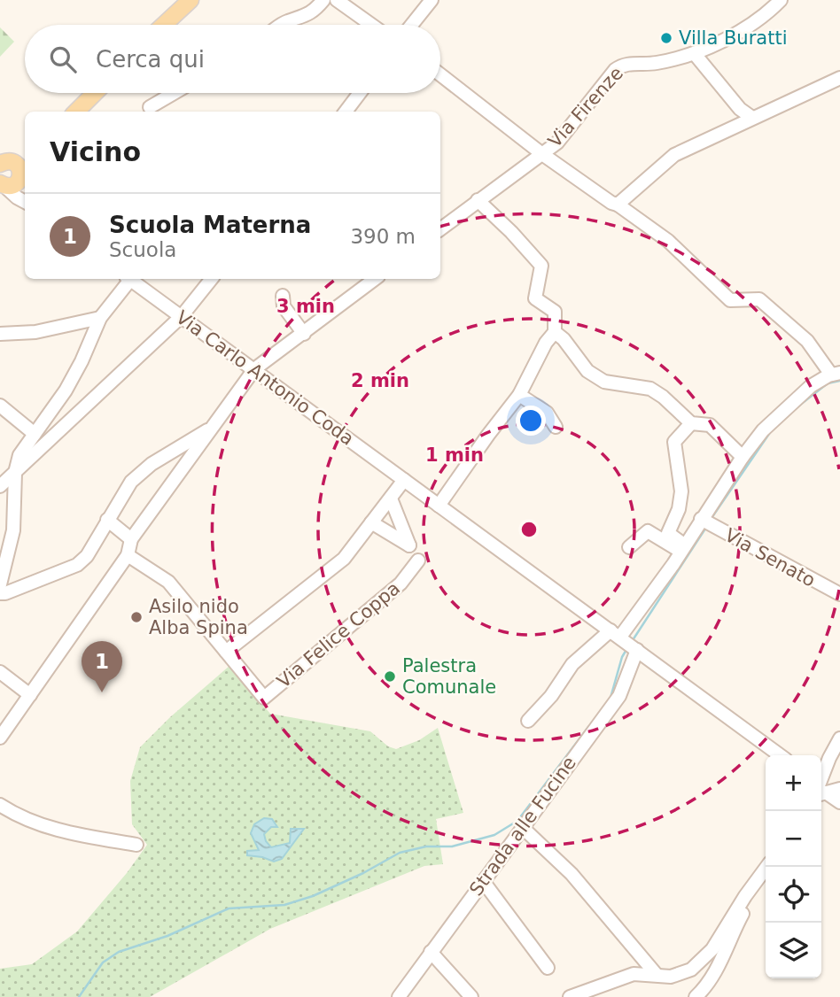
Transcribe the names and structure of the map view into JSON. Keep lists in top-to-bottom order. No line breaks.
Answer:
{"streets":{"street":["Via Firenze","Via Carlo Antonio Coda","Via Senato","Via Felice Coppa","Strada alle Fucine"]},"crossings":[["Via Carlo Antonio Coda","Strada alle Fucine"]],"places":["Villa Buratti","Asilo nido Alba Spina","Palestra Comunale"],"page":{"search":"Cerca qui","heading":"Vicino","list":[{"mark":"1","name":"Scuola Materna","note":"Scuola","value":"390 m"}],"pins":"1","map_buttons":["+","−"]},"rings":["3 min","2 min","1 min"]}
